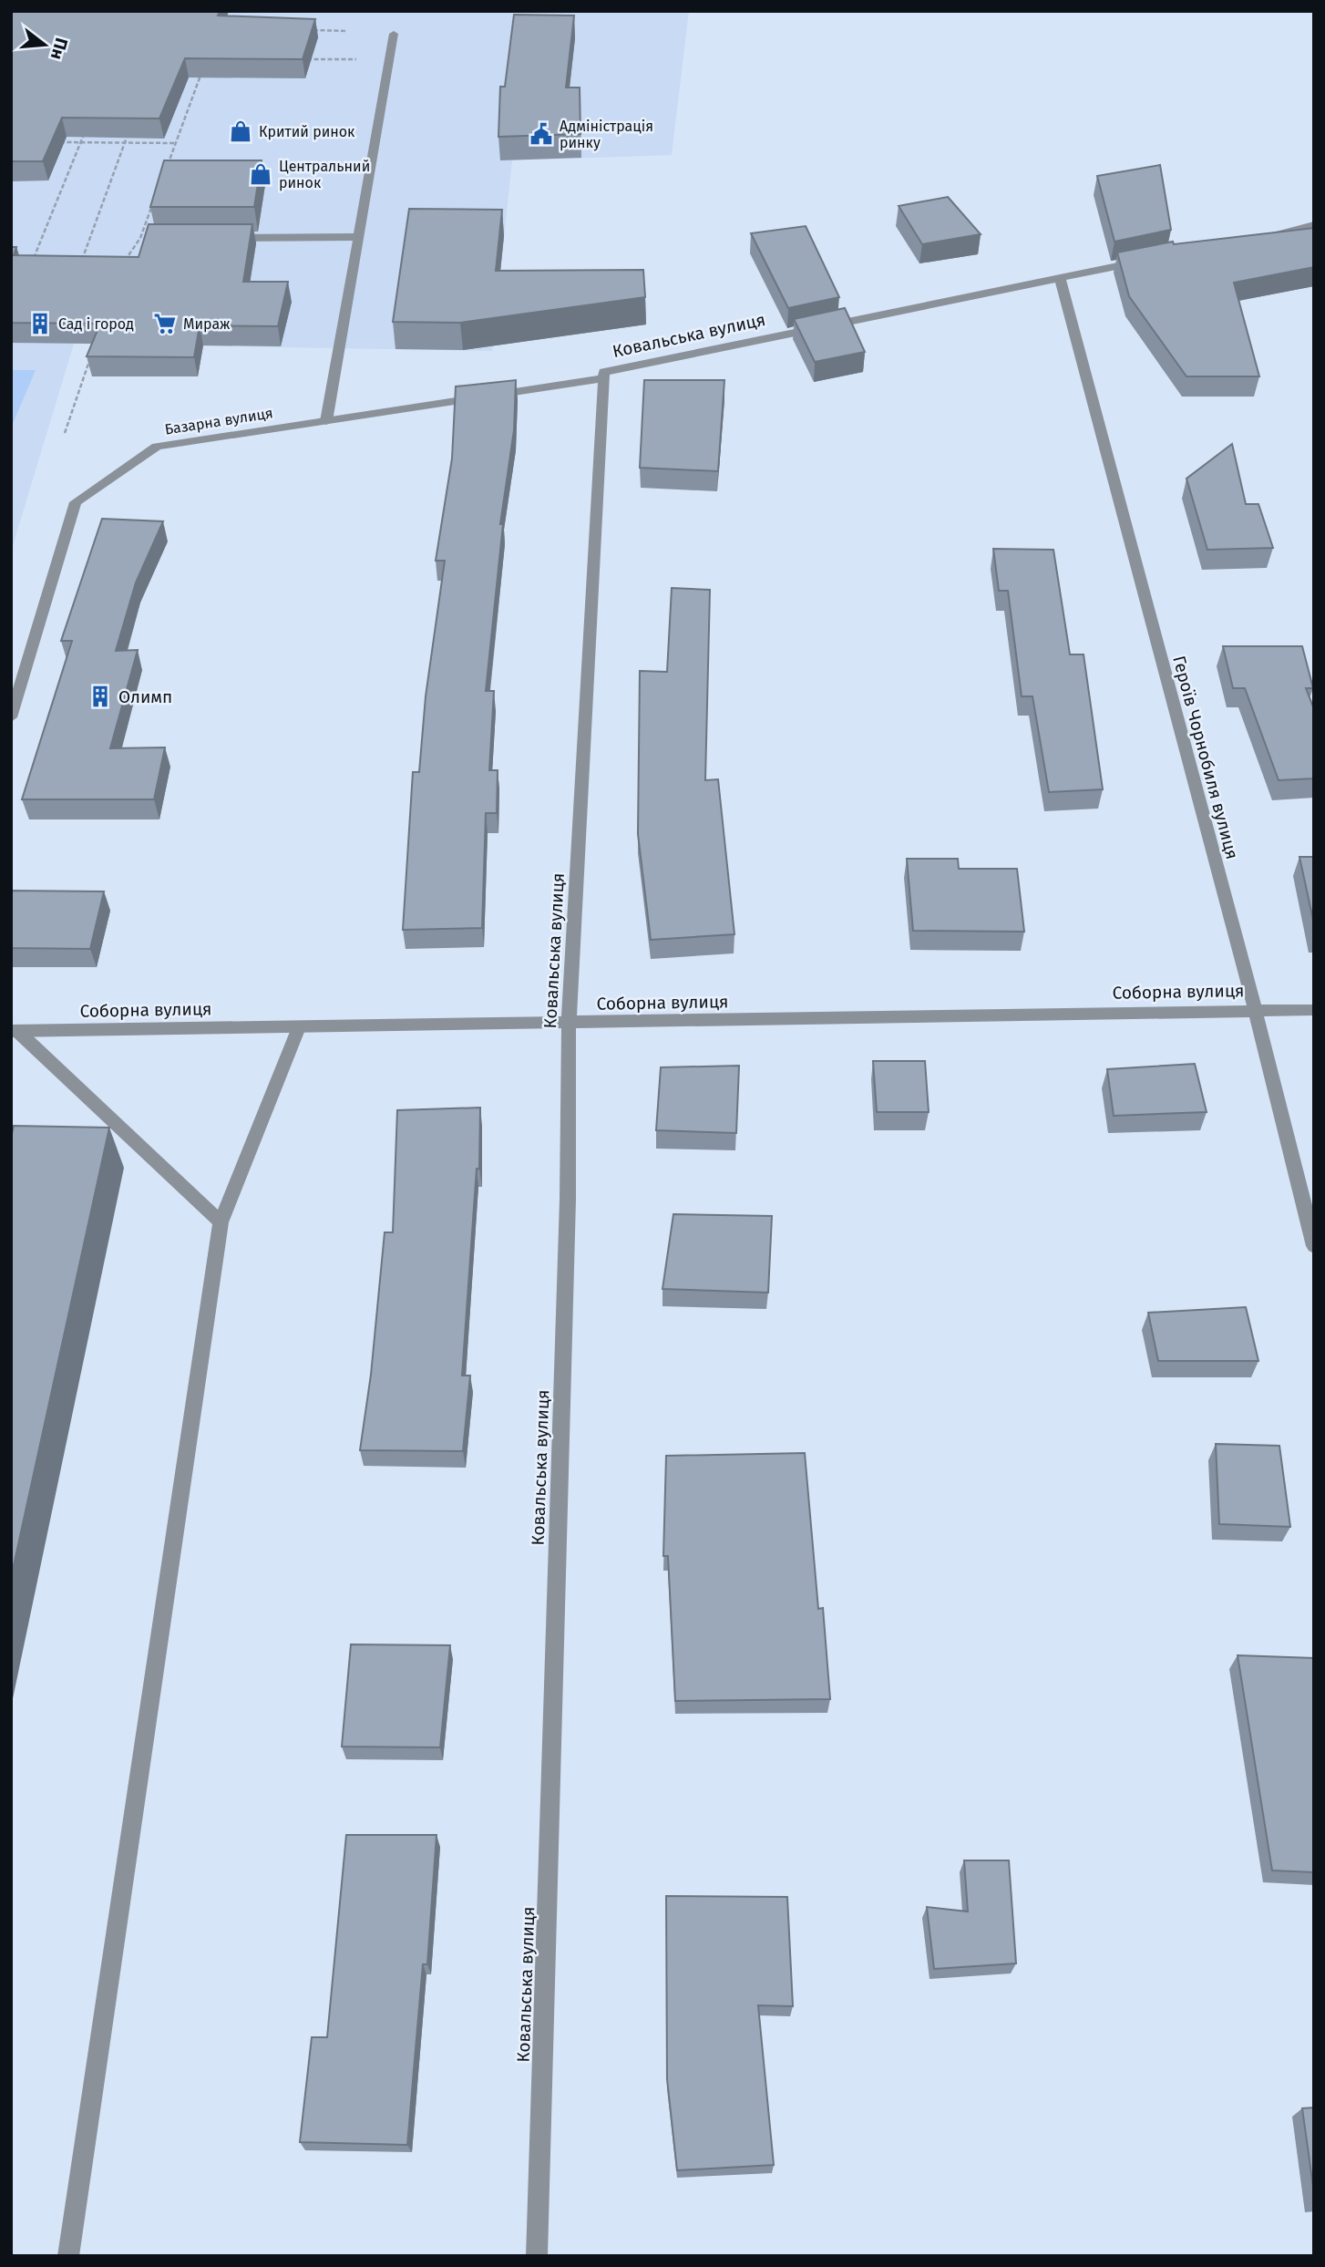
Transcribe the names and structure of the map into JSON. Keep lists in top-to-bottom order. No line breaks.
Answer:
{"streets":{"street":["Ковальська вулиця","Базарна вулиця","Героїв Чорнобиля вулиця","Соборна вулиця"]},"crossings":[["Ковальська вулиця","Базарна вулиця"],["Ковальська вулиця","Героїв Чорнобиля вулиця"],["Ковальська вулиця","Соборна вулиця"],["Героїв Чорнобиля вулиця","Соборна вулиця"]],"places":{"shop":["Критий ринок","Центральний ринок"],"public building":["Адміністрація ринку"],"building":["Сад і город","Олимп"],"supermarket":["Мираж"]},"north":"right"}
